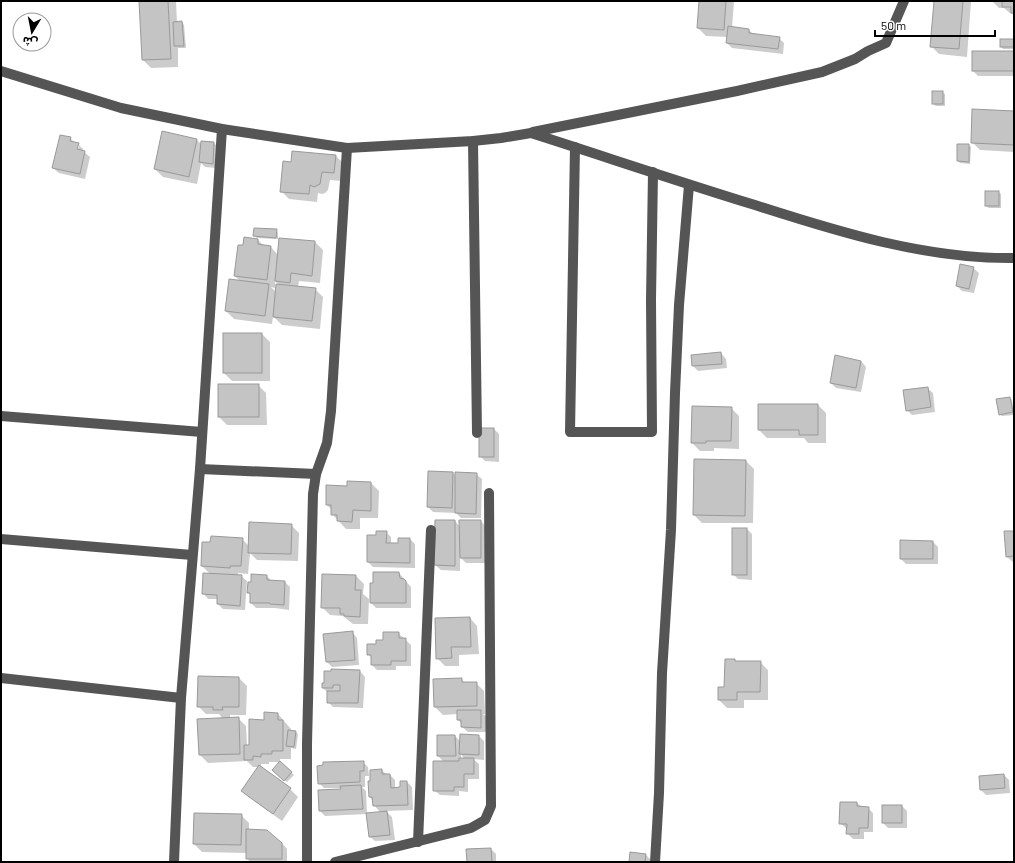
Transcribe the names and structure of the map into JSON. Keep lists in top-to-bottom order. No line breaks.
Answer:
{"scale_bar":"50 m","north":"bottom"}
